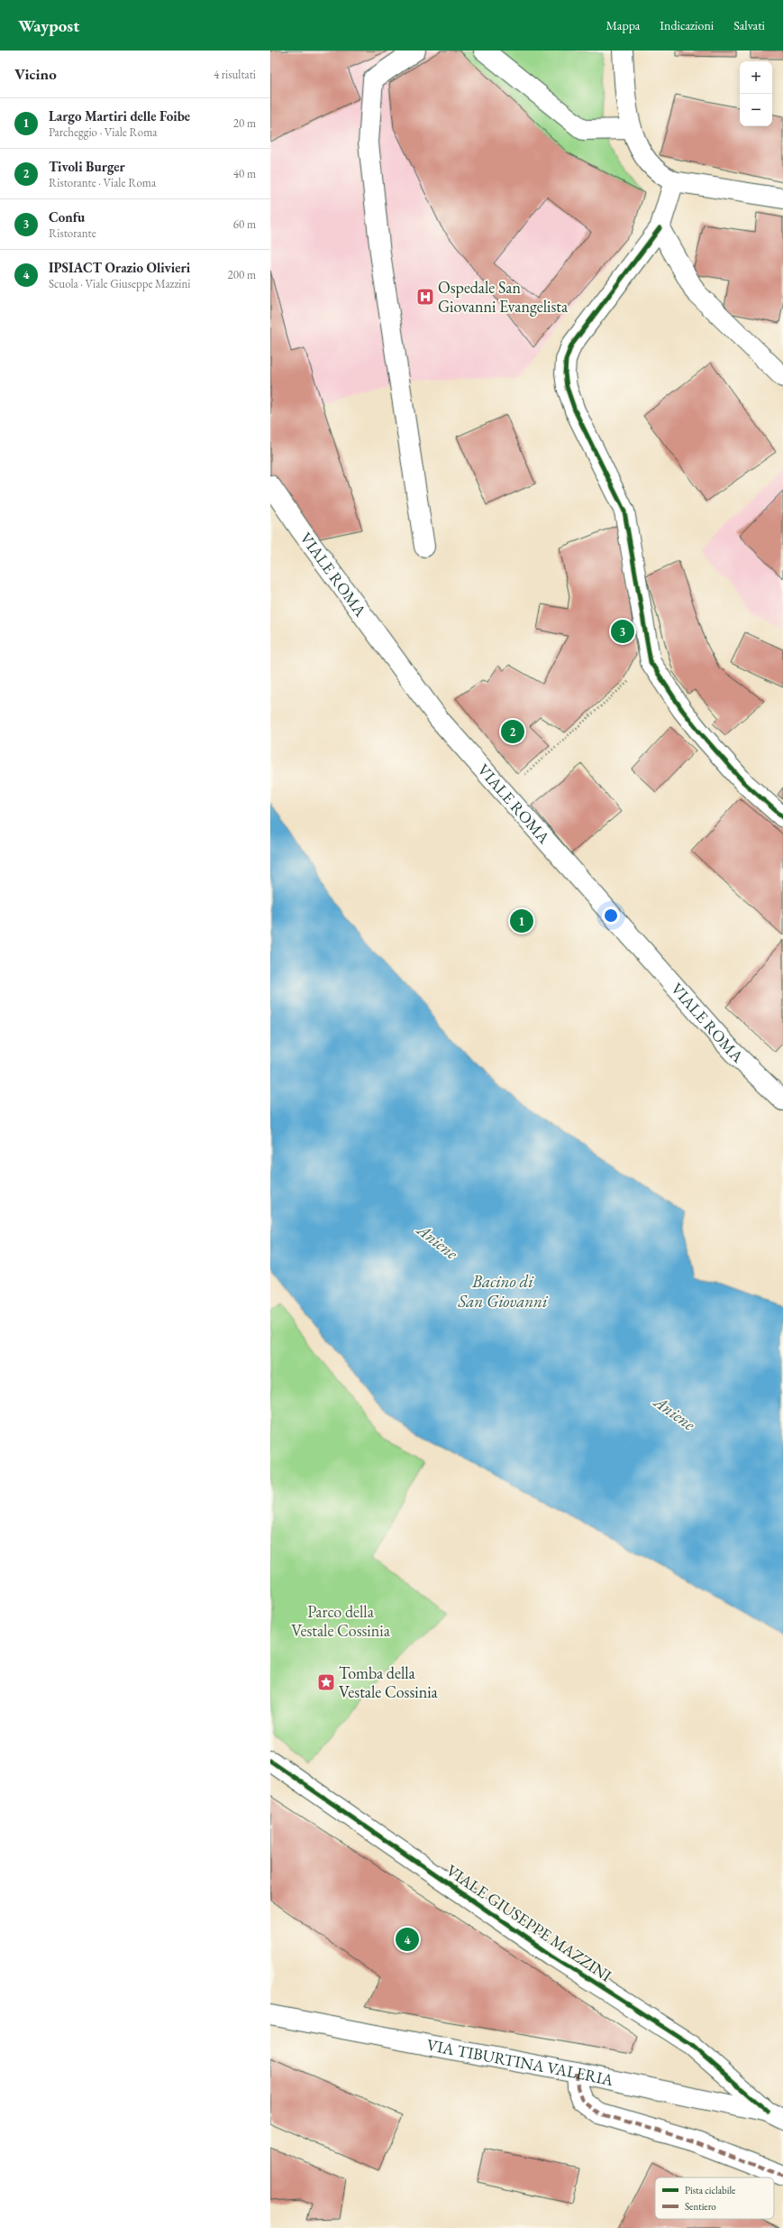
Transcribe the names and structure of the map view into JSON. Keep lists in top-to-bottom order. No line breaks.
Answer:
{"streets":{"street":["VIALE ROMA","VIALE GIUSEPPE MAZZINI","VIA TIBURTINA VALERIA"]},"crossings":[["VIALE GIUSEPPE MAZZINI","VIA TIBURTINA VALERIA"]],"water":["Aniene","Bacino di San Giovanni"],"parks":["Parco della Vestale Cossinia"],"places":{"hospital":["Ospedale San Giovanni Evangelista"],"place":["Tomba della Vestale Cossinia"]},"legend":["Pista ciclabile","Sentiero"],"page":{"header":"Waypost","nav":["Mappa","Indicazioni","Salvati"],"heading":["Vicino","4 risultati"],"map_buttons":["+","−"],"list":[{"mark":"1","name":"Largo Martiri delle Foibe","note":"Parcheggio · Viale Roma","value":"20 m"},{"mark":"2","name":"Tivoli Burger","note":"Ristorante · Viale Roma","value":"40 m"},{"mark":"3","name":"Confu","note":"Ristorante","value":"60 m"},{"mark":"4","name":"IPSIACT Orazio Olivieri","note":"Scuola · Viale Giuseppe Mazzini","value":"200 m"}],"pins":["3","2","1","4"]}}
